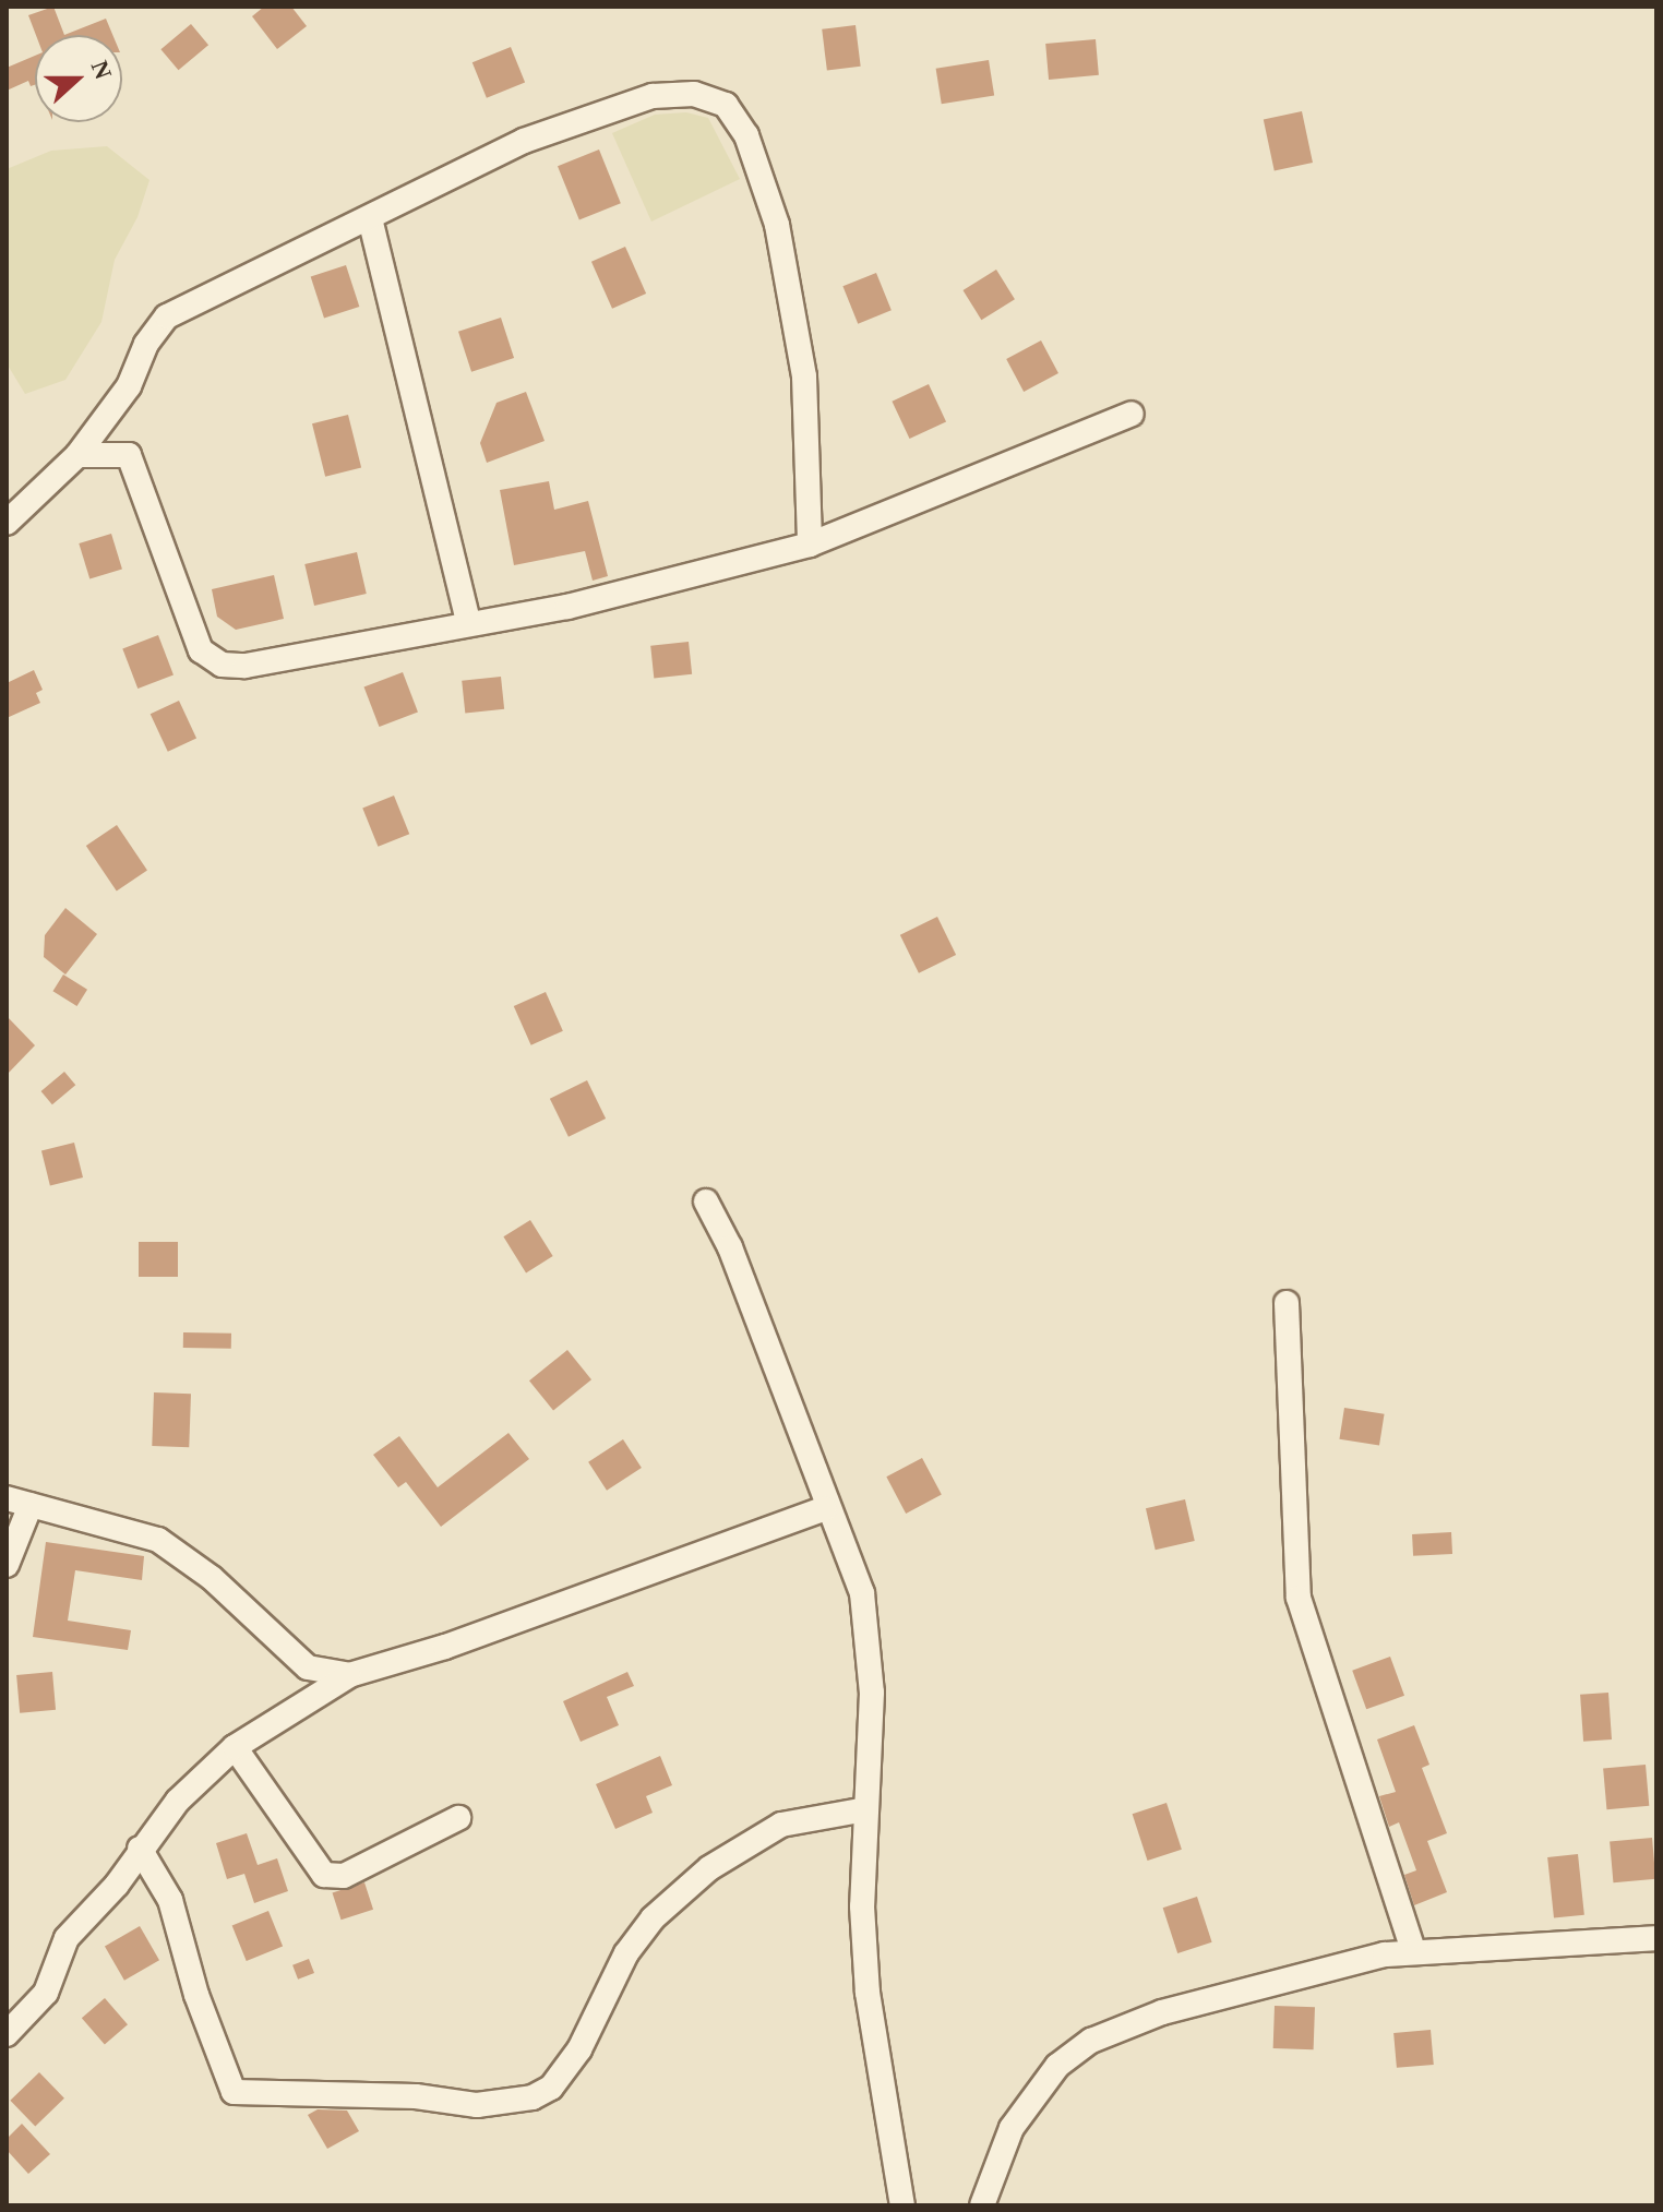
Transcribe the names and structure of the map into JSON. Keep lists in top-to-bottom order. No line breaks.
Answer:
{"north":"right"}
